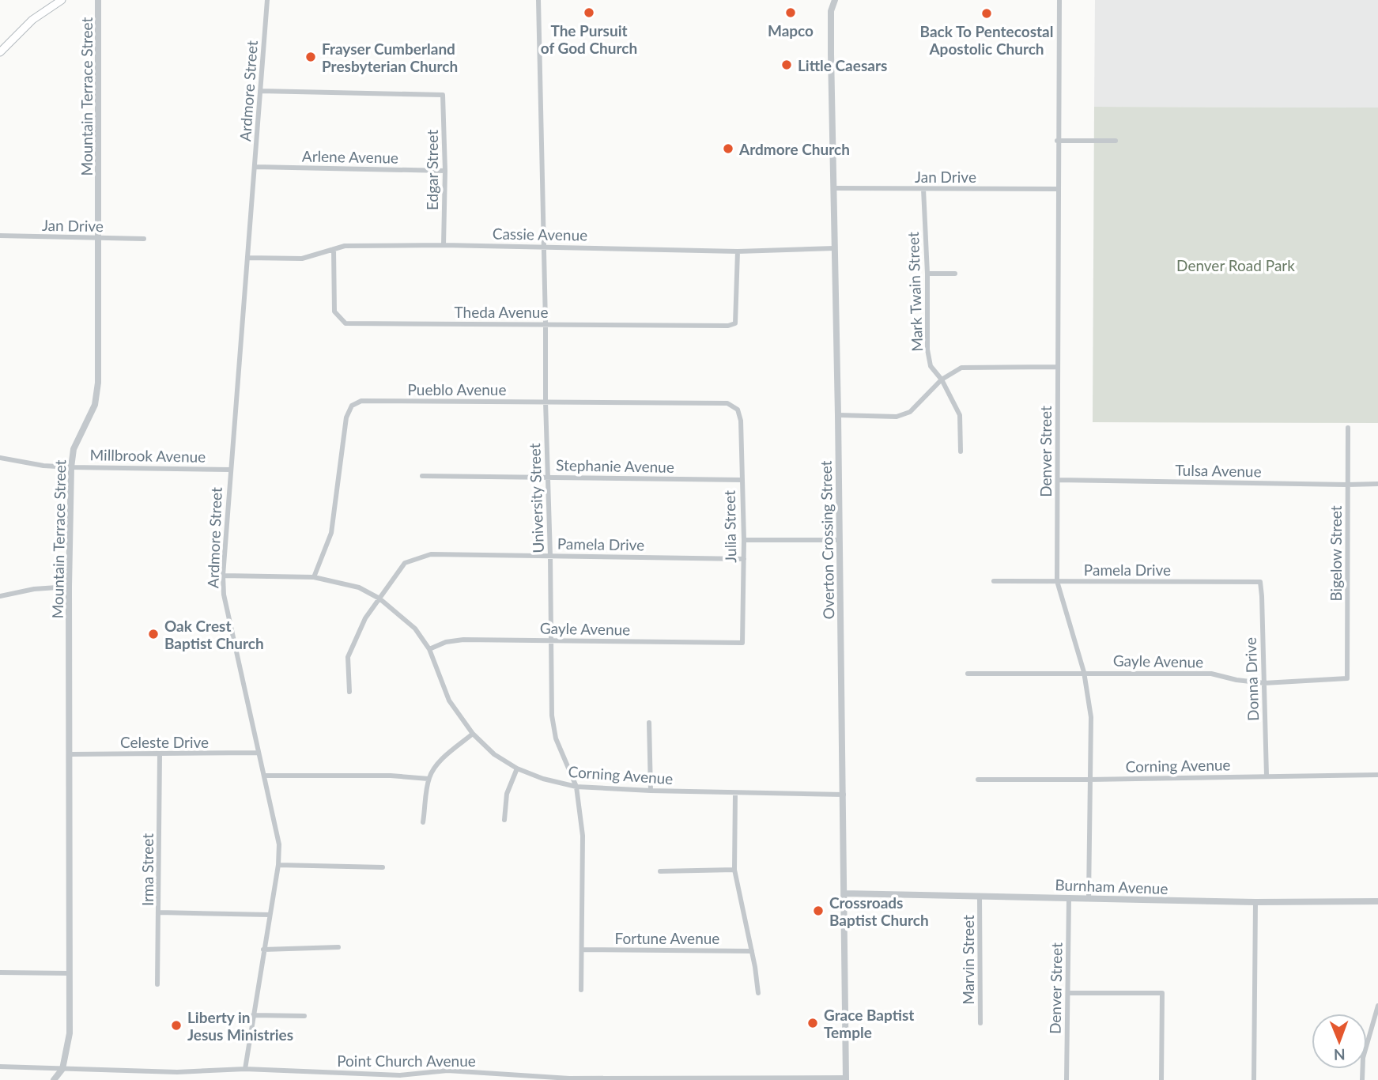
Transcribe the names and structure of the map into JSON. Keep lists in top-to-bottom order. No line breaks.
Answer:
{"streets":{"street":["Ardmore Street","Mountain Terrace Street","Arlene Avenue","Edgar Street","Jan Drive","Cassie Avenue","Mark Twain Street","Theda Avenue","Pueblo Avenue","Denver Street","Millbrook Avenue","Stephanie Avenue","Tulsa Avenue","University Street","Julia Street","Overton Crossing Street","Pamela Drive","Bigelow Street","Gayle Avenue","Donna Drive","Celeste Drive","Corning Avenue","Irma Street","Burnham Avenue","Fortune Avenue","Marvin Street","Point Church Avenue"]},"crossings":[["Ardmore Street","Arlene Avenue"],["Ardmore Street","Edgar Street"],["Ardmore Street","Cassie Avenue"],["Ardmore Street","Millbrook Avenue"],["Ardmore Street","Celeste Drive"],["Ardmore Street","Corning Avenue"],["Ardmore Street","Point Church Avenue"],["Mountain Terrace Street","Jan Drive"],["Mountain Terrace Street","Millbrook Avenue"],["Mountain Terrace Street","Celeste Drive"],["Mountain Terrace Street","Point Church Avenue"],["Arlene Avenue","Edgar Street"],["Edgar Street","Cassie Avenue"],["Jan Drive","Mark Twain Street"],["Jan Drive","Denver Street"],["Jan Drive","Overton Crossing Street"],["Cassie Avenue","Theda Avenue"],["Cassie Avenue","University Street"],["Cassie Avenue","Overton Crossing Street"],["Theda Avenue","University Street"],["Pueblo Avenue","University Street"],["Pueblo Avenue","Julia Street"],["Pueblo Avenue","Corning Avenue"],["Denver Street","Tulsa Avenue"],["Denver Street","Pamela Drive"],["Denver Street","Gayle Avenue"],["Denver Street","Corning Avenue"],["Denver Street","Burnham Avenue"],["Stephanie Avenue","University Street"],["Stephanie Avenue","Julia Street"],["Tulsa Avenue","Bigelow Street"],["University Street","Pamela Drive"],["University Street","Gayle Avenue"],["University Street","Corning Avenue"],["University Street","Fortune Avenue"],["Julia Street","Pamela Drive"],["Julia Street","Gayle Avenue"],["Overton Crossing Street","Corning Avenue"],["Overton Crossing Street","Burnham Avenue"],["Overton Crossing Street","Point Church Avenue"],["Pamela Drive","Donna Drive"],["Pamela Drive","Corning Avenue"],["Bigelow Street","Gayle Avenue"],["Gayle Avenue","Donna Drive"],["Gayle Avenue","Corning Avenue"],["Donna Drive","Corning Avenue"],["Celeste Drive","Irma Street"],["Burnham Avenue","Marvin Street"]],"parks":["Denver Road Park"],"places":["The Pursuit of God Church","Mapco","Back To Pentecostal Apostolic Church","Frayser Cumberland Presbyterian Church","Little Caesars","Ardmore Church","Oak Crest Baptist Church","Crossroads Baptist Church","Grace Baptist Temple","Liberty in Jesus Ministries"],"north":"bottom"}
